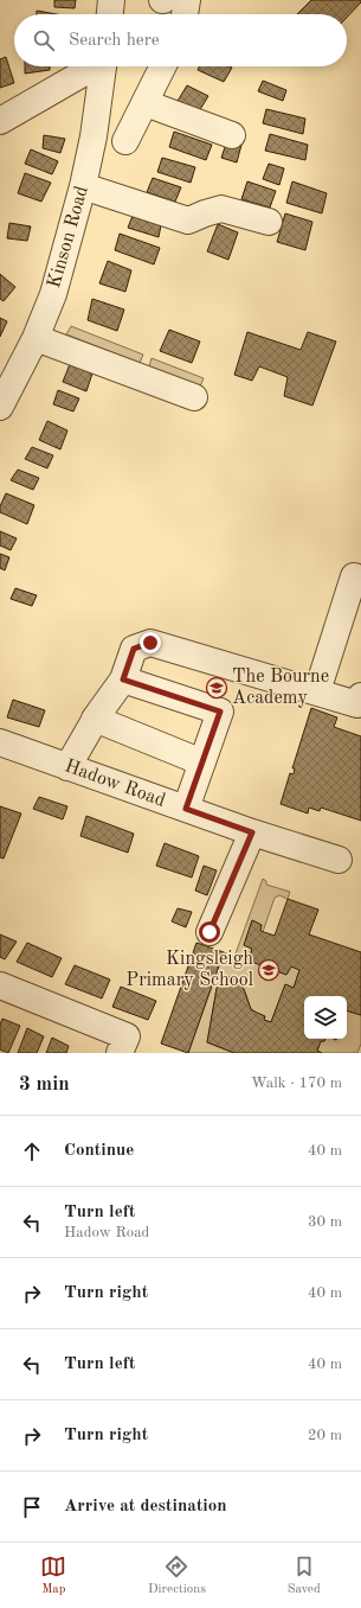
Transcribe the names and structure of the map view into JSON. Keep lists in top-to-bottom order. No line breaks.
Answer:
{"streets":{"street":["Kinson Road","Hadow Road"]},"places":{"school or university":["The Bourne Academy","Kingsleigh Primary School"]},"page":{"search":"Search here","heading":["3 min","Walk · 170 m"],"list":[["Continue","40 m"],["Turn left","Hadow Road","30 m"],["Turn right","40 m"],["Turn left","40 m"],["Turn right","20 m"],"Arrive at destination"],"nav":["Map","Directions","Saved"]}}
